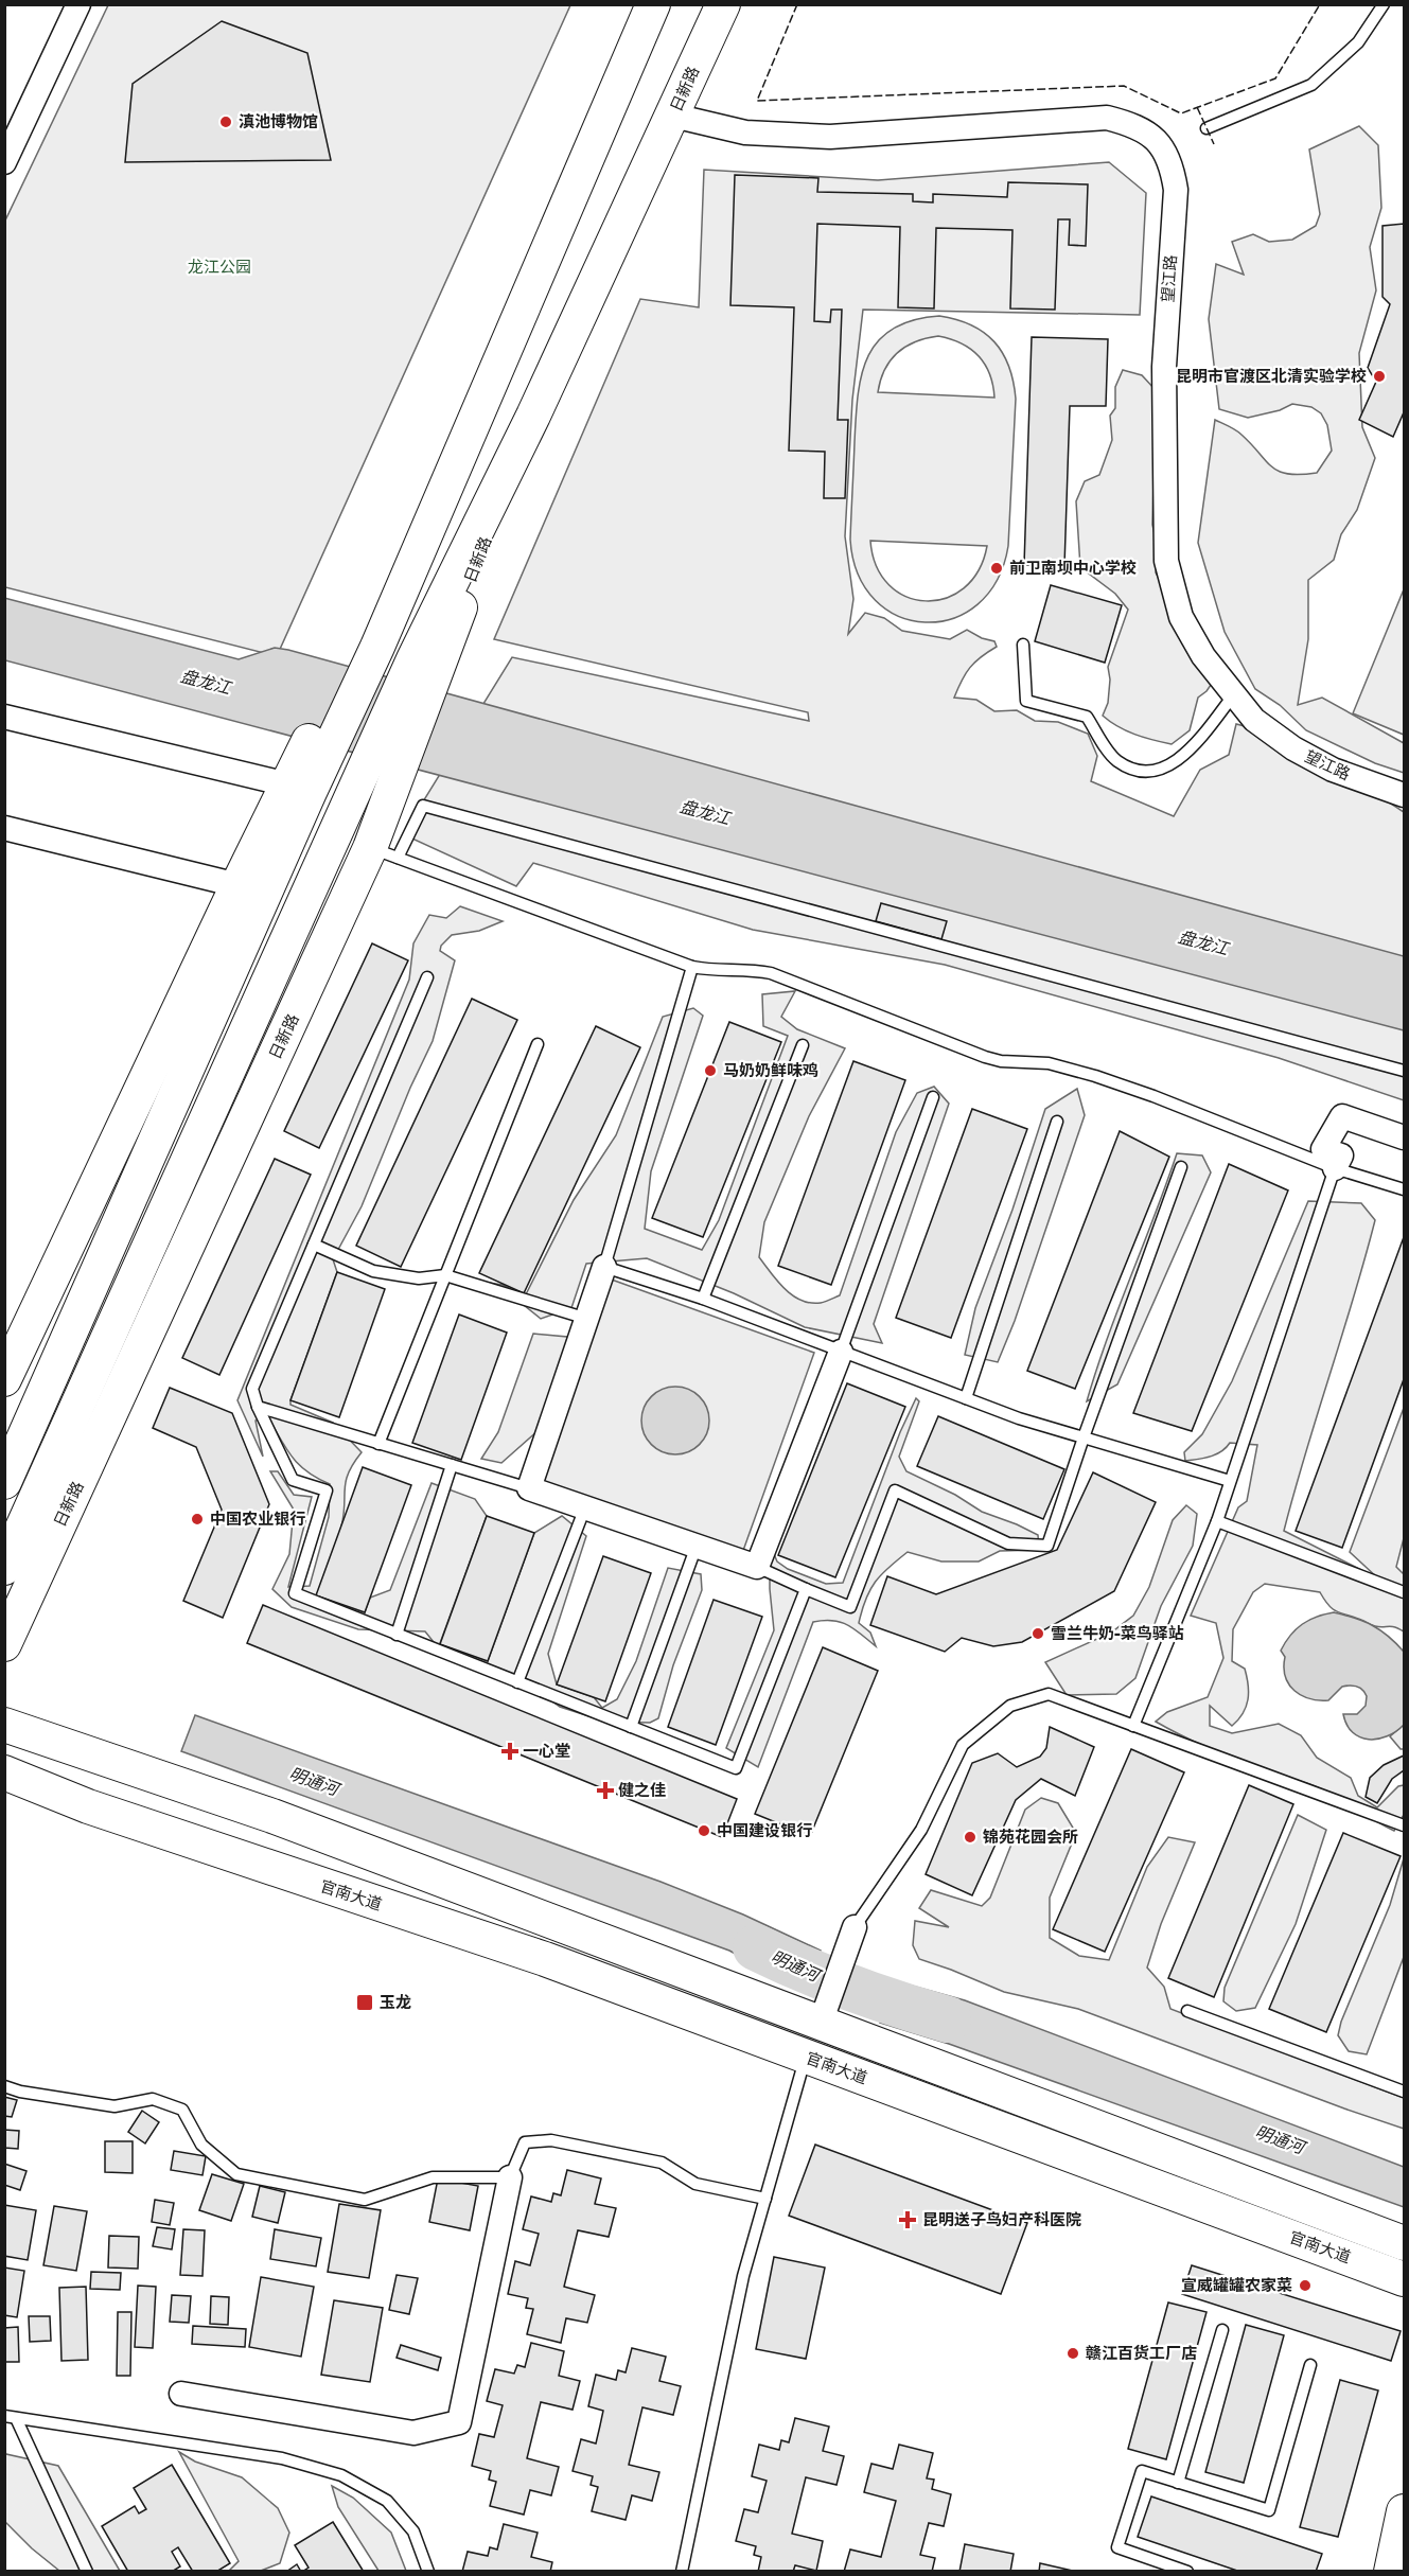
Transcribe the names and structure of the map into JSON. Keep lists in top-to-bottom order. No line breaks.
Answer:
{"streets":{"main road":["日新路","官南大道"],"street":["望江路"]},"crossings":[["日新路","望江路"]],"water":["盘龙江","明通河"],"parks":["龙江公园"],"places":{"other":["滇池博物馆","昆明市官渡区北清实验学校","前卫南坝中心学校","马奶奶鲜味鸡","中国农业银行","雪兰牛奶-菜鸟驿站","中国建设银行","锦苑花园会所","宣威罐罐农家菜","赣江百货工厂店"],"health":["一心堂","健之佳","昆明送子鸟妇产科医院"],"transit":["玉龙"]}}
